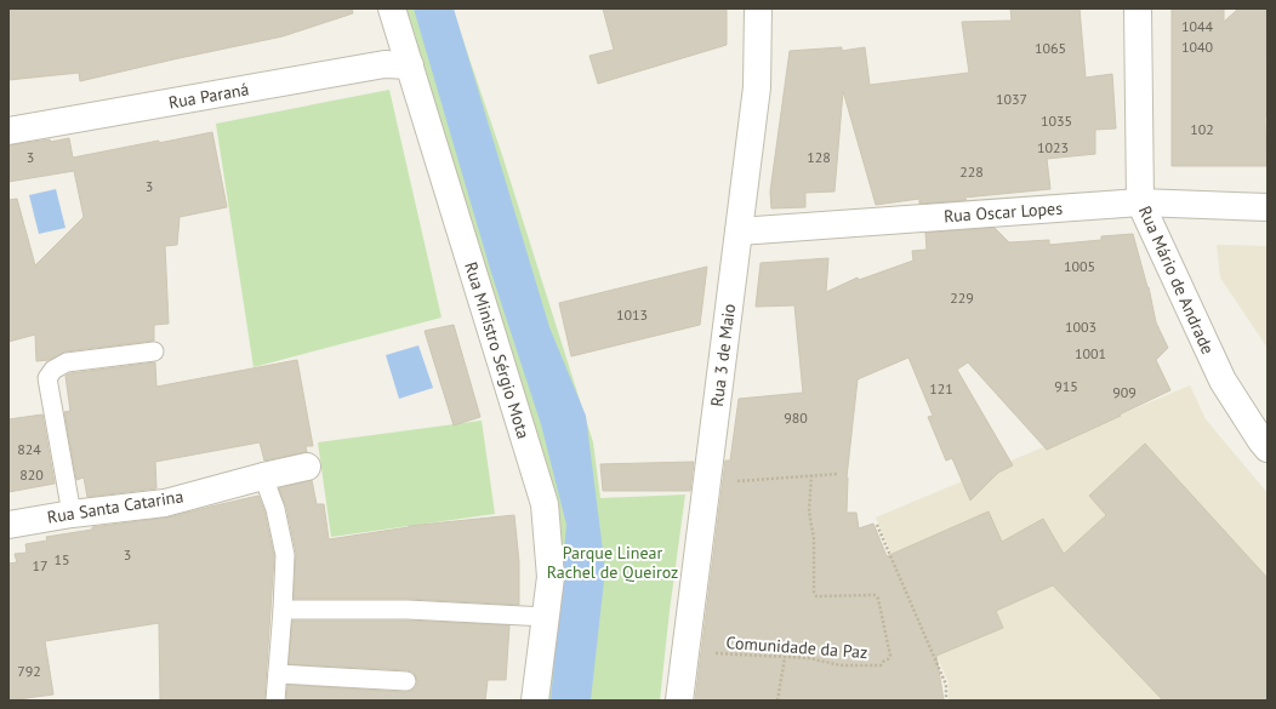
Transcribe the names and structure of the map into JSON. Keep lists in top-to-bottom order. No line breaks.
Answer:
{"streets":{"street":["Rua Paraná","Rua Oscar Lopes","Rua Mário de Andrade","Rua Ministro Sérgio Mota","Rua 3 de Maio","Rua Santa Catarina"],"path":["Comunidade da Paz"]},"crossings":[["Rua Paraná","Rua Ministro Sérgio Mota"],["Rua Oscar Lopes","Rua Mário de Andrade"],["Rua Oscar Lopes","Rua 3 de Maio"],["Rua 3 de Maio","Comunidade da Paz"]],"parks":["Parque Linear Rachel de Queiroz"],"house_numbers":["1044","1040","1065","1037","1035","102","1023","3","128","228","3","1005","229","1013","1003","1001","915","121","909","980","824","820","3","15","17","792"]}
